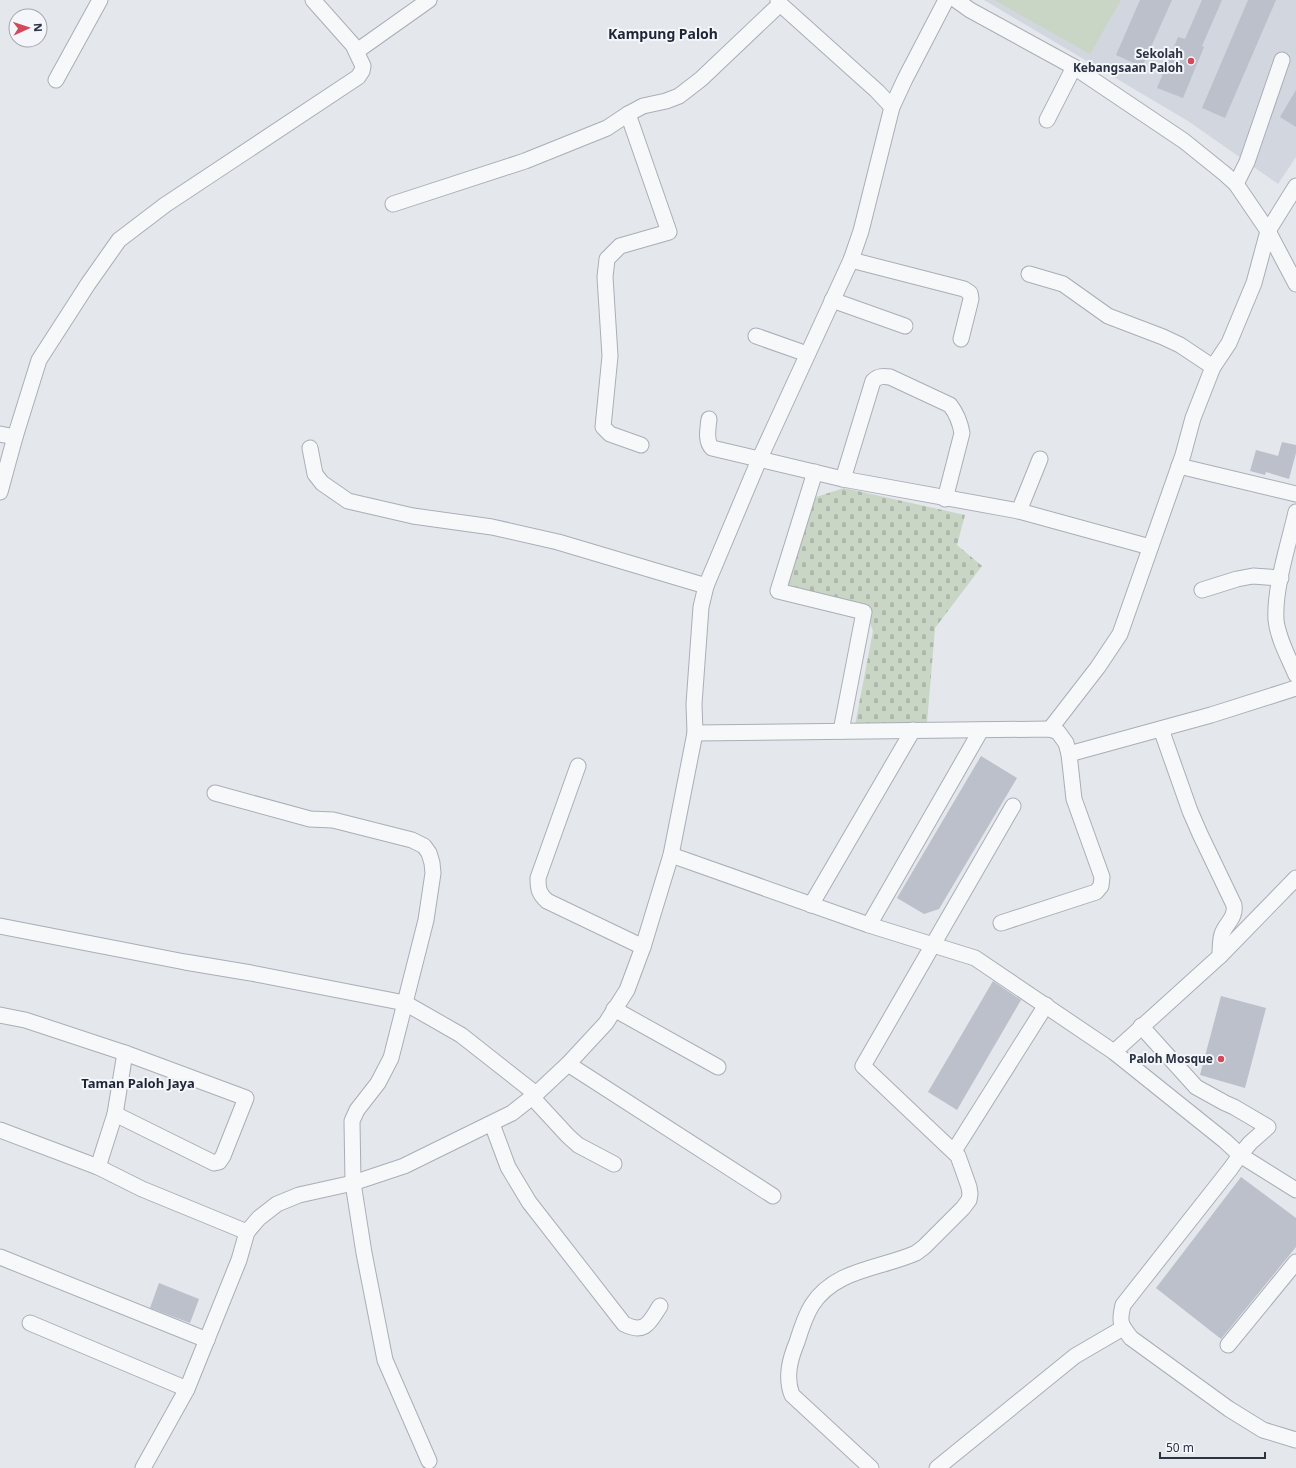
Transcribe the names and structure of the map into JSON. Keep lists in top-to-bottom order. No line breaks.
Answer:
{"districts":["Kampung Paloh","Taman Paloh Jaya"],"places":["Sekolah Kebangsaan Paloh","Paloh Mosque"],"scale_bar":"50 m","north":"right"}
